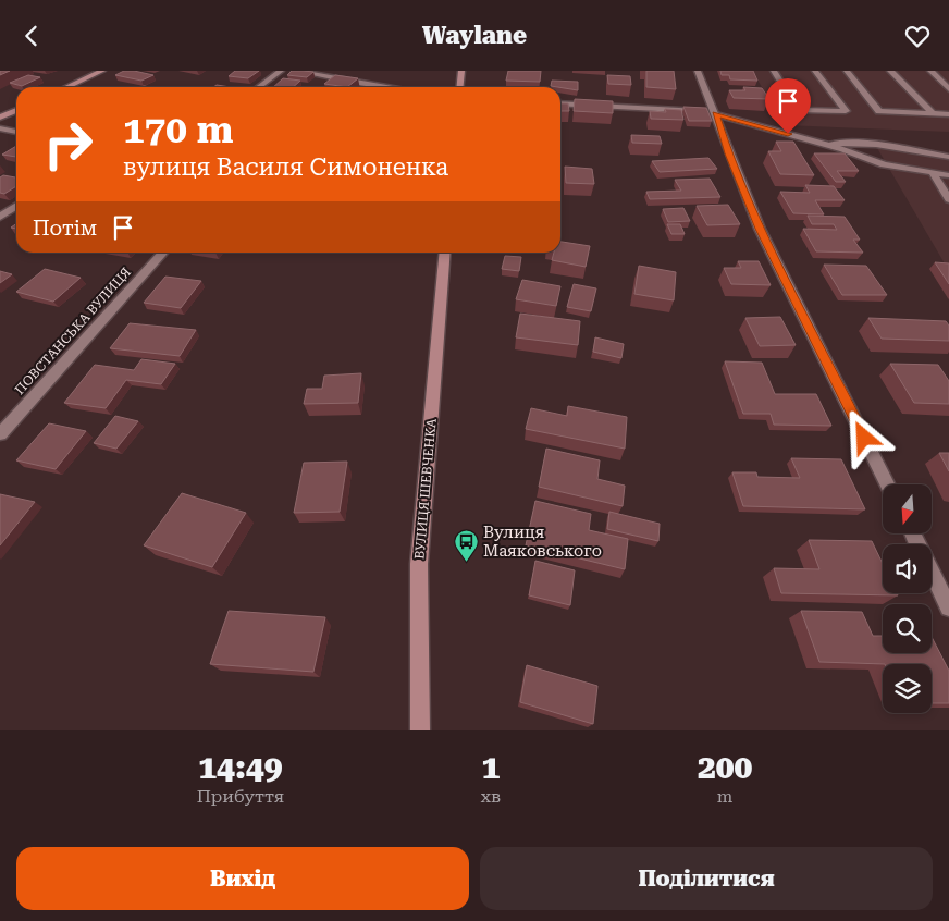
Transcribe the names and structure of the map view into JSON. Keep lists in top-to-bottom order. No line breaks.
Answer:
{"streets":{"main road":["ВУЛИЦЯ ШЕВЧЕНКА"],"street":["ПОВСТАНСЬКА ВУЛИЦЯ"]},"places":{"bus stop":["Вулиця Маяковського"]},"north":"bottom","page":{"header":"Waylane","turn":["170 m","вулиця Василя Симоненка"],"then":"Потім","eta":["14:49","Прибуття","1","хв","200","m"],"buttons":["Вихід","Поділитися"]}}
